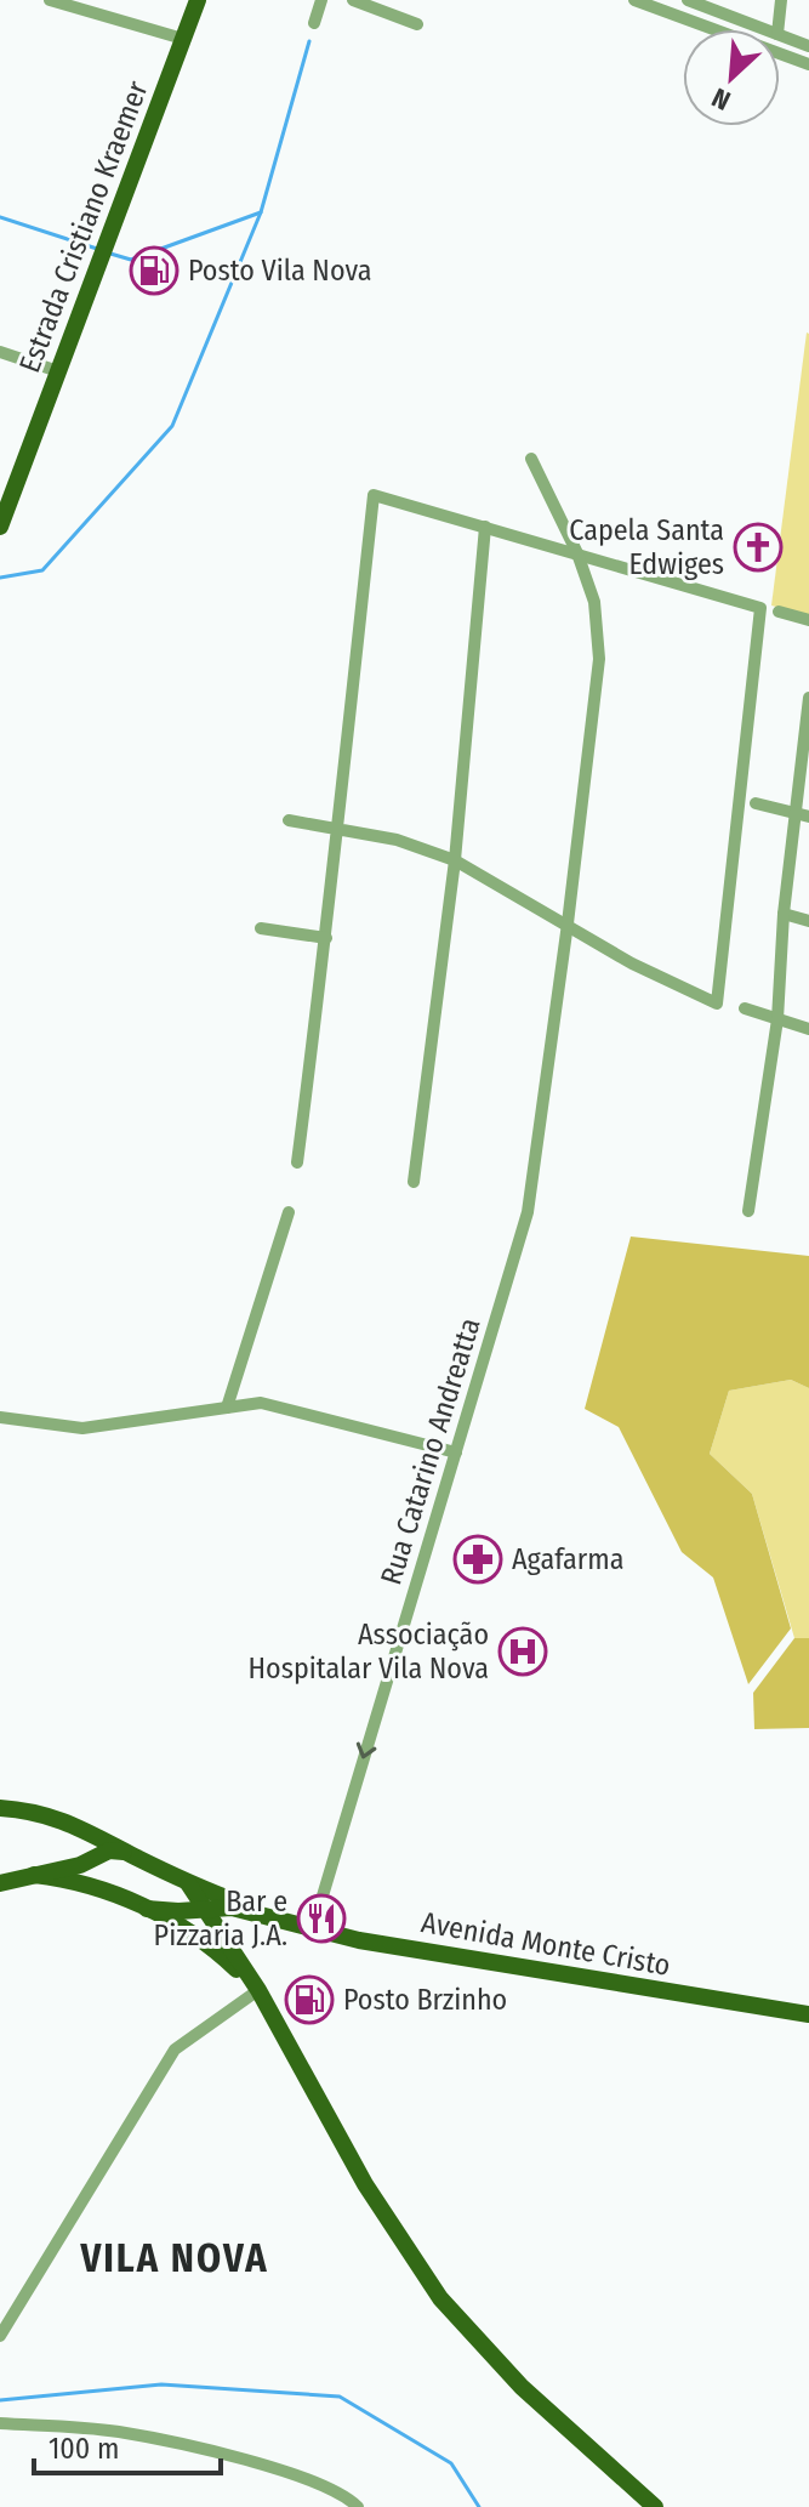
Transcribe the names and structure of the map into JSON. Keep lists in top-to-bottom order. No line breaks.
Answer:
{"streets":{"main road":["Estrada Cristiano Kraemer","Avenida Monte Cristo"],"street":["Rua Catarino Andreatta"]},"crossings":[["Rua Catarino Andreatta","Avenida Monte Cristo"]],"districts":["VILA NOVA"],"places":{"fuel station":["Posto Vila Nova","Posto Brzinho"],"church":["Capela Santa Edwiges"],"pharmacy":["Agafarma"],"hospital":["Associação Hospitalar Vila Nova"],"restaurant":["Bar e Pizzaria J.A."]},"scale_bar":"100 m","north":"bottom left"}
